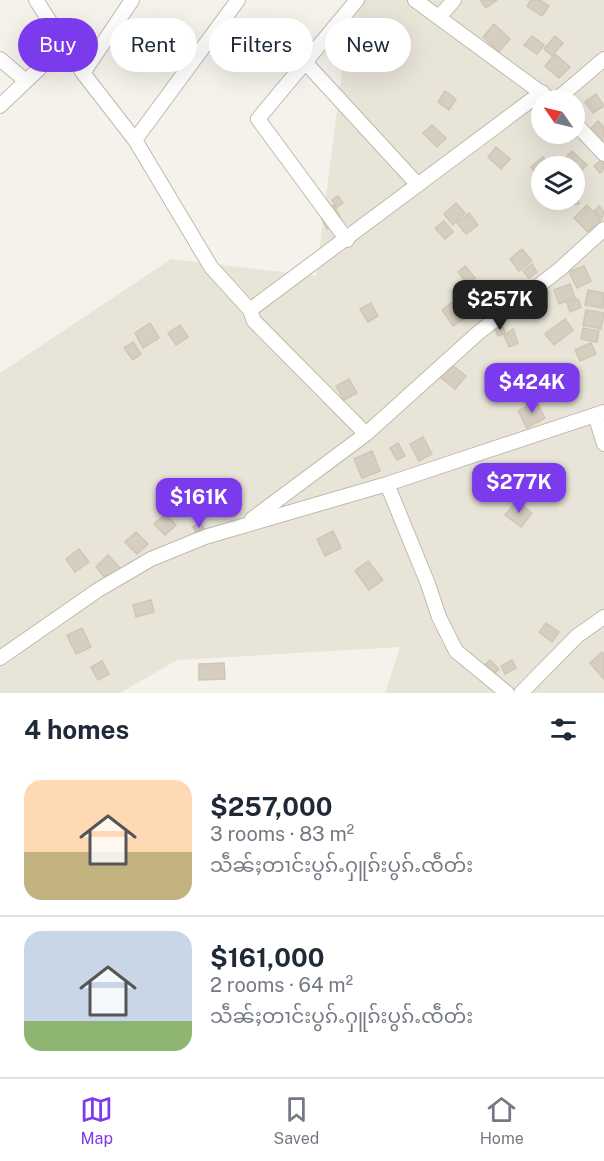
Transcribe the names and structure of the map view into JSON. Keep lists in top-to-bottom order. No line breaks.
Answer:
{"north":"top left","page":{"chip":["Buy","Rent","Filters","New"],"price":["$257K","$424K","$277K","$161K"],"heading":"4 homes","list":[{"name":"$257,000","note":"3 rooms · 83 m² · သဵၼ်ႈတၢင်းပွၵ်ႉႁူၵ်းပွၵ်ႉၸဵတ်း"},{"name":"$161,000","note":"2 rooms · 64 m² · သဵၼ်ႈတၢင်းပွၵ်ႉႁူၵ်းပွၵ်ႉၸဵတ်း"}],"tabs":["Map","Saved","Home"]}}
